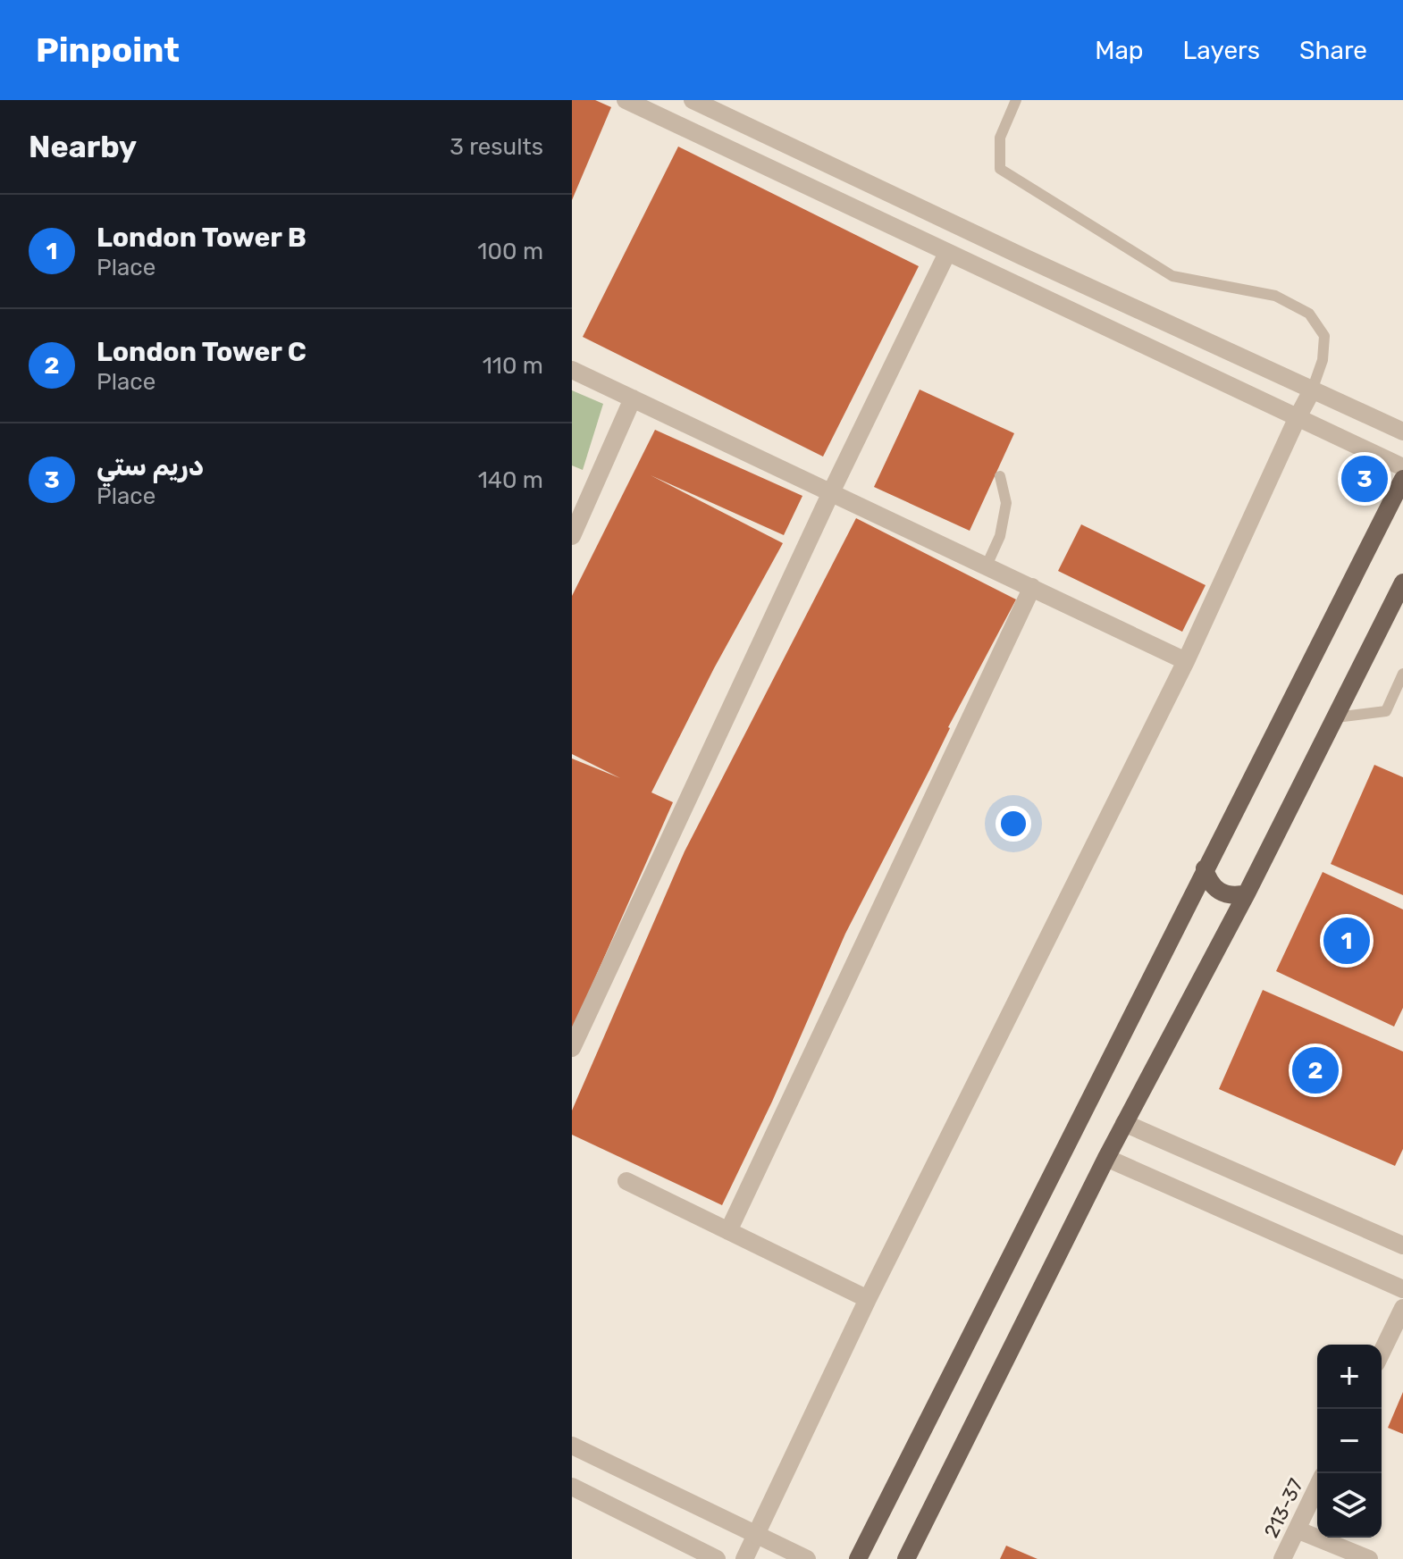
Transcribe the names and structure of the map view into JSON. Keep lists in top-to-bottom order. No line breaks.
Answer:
{"streets":{"street":["213-37"]},"page":{"header":"Pinpoint","nav":["Map","Layers","Share"],"heading":["Nearby","3 results"],"list":[{"mark":"1","name":"London Tower B","note":"Place","value":"100 m"},{"mark":"2","name":"London Tower C","note":"Place","value":"110 m"},{"mark":"3","name":"دريم ستي","note":"Place","value":"140 m"}],"pins":["3","1","2"],"map_buttons":["+","−"]}}
